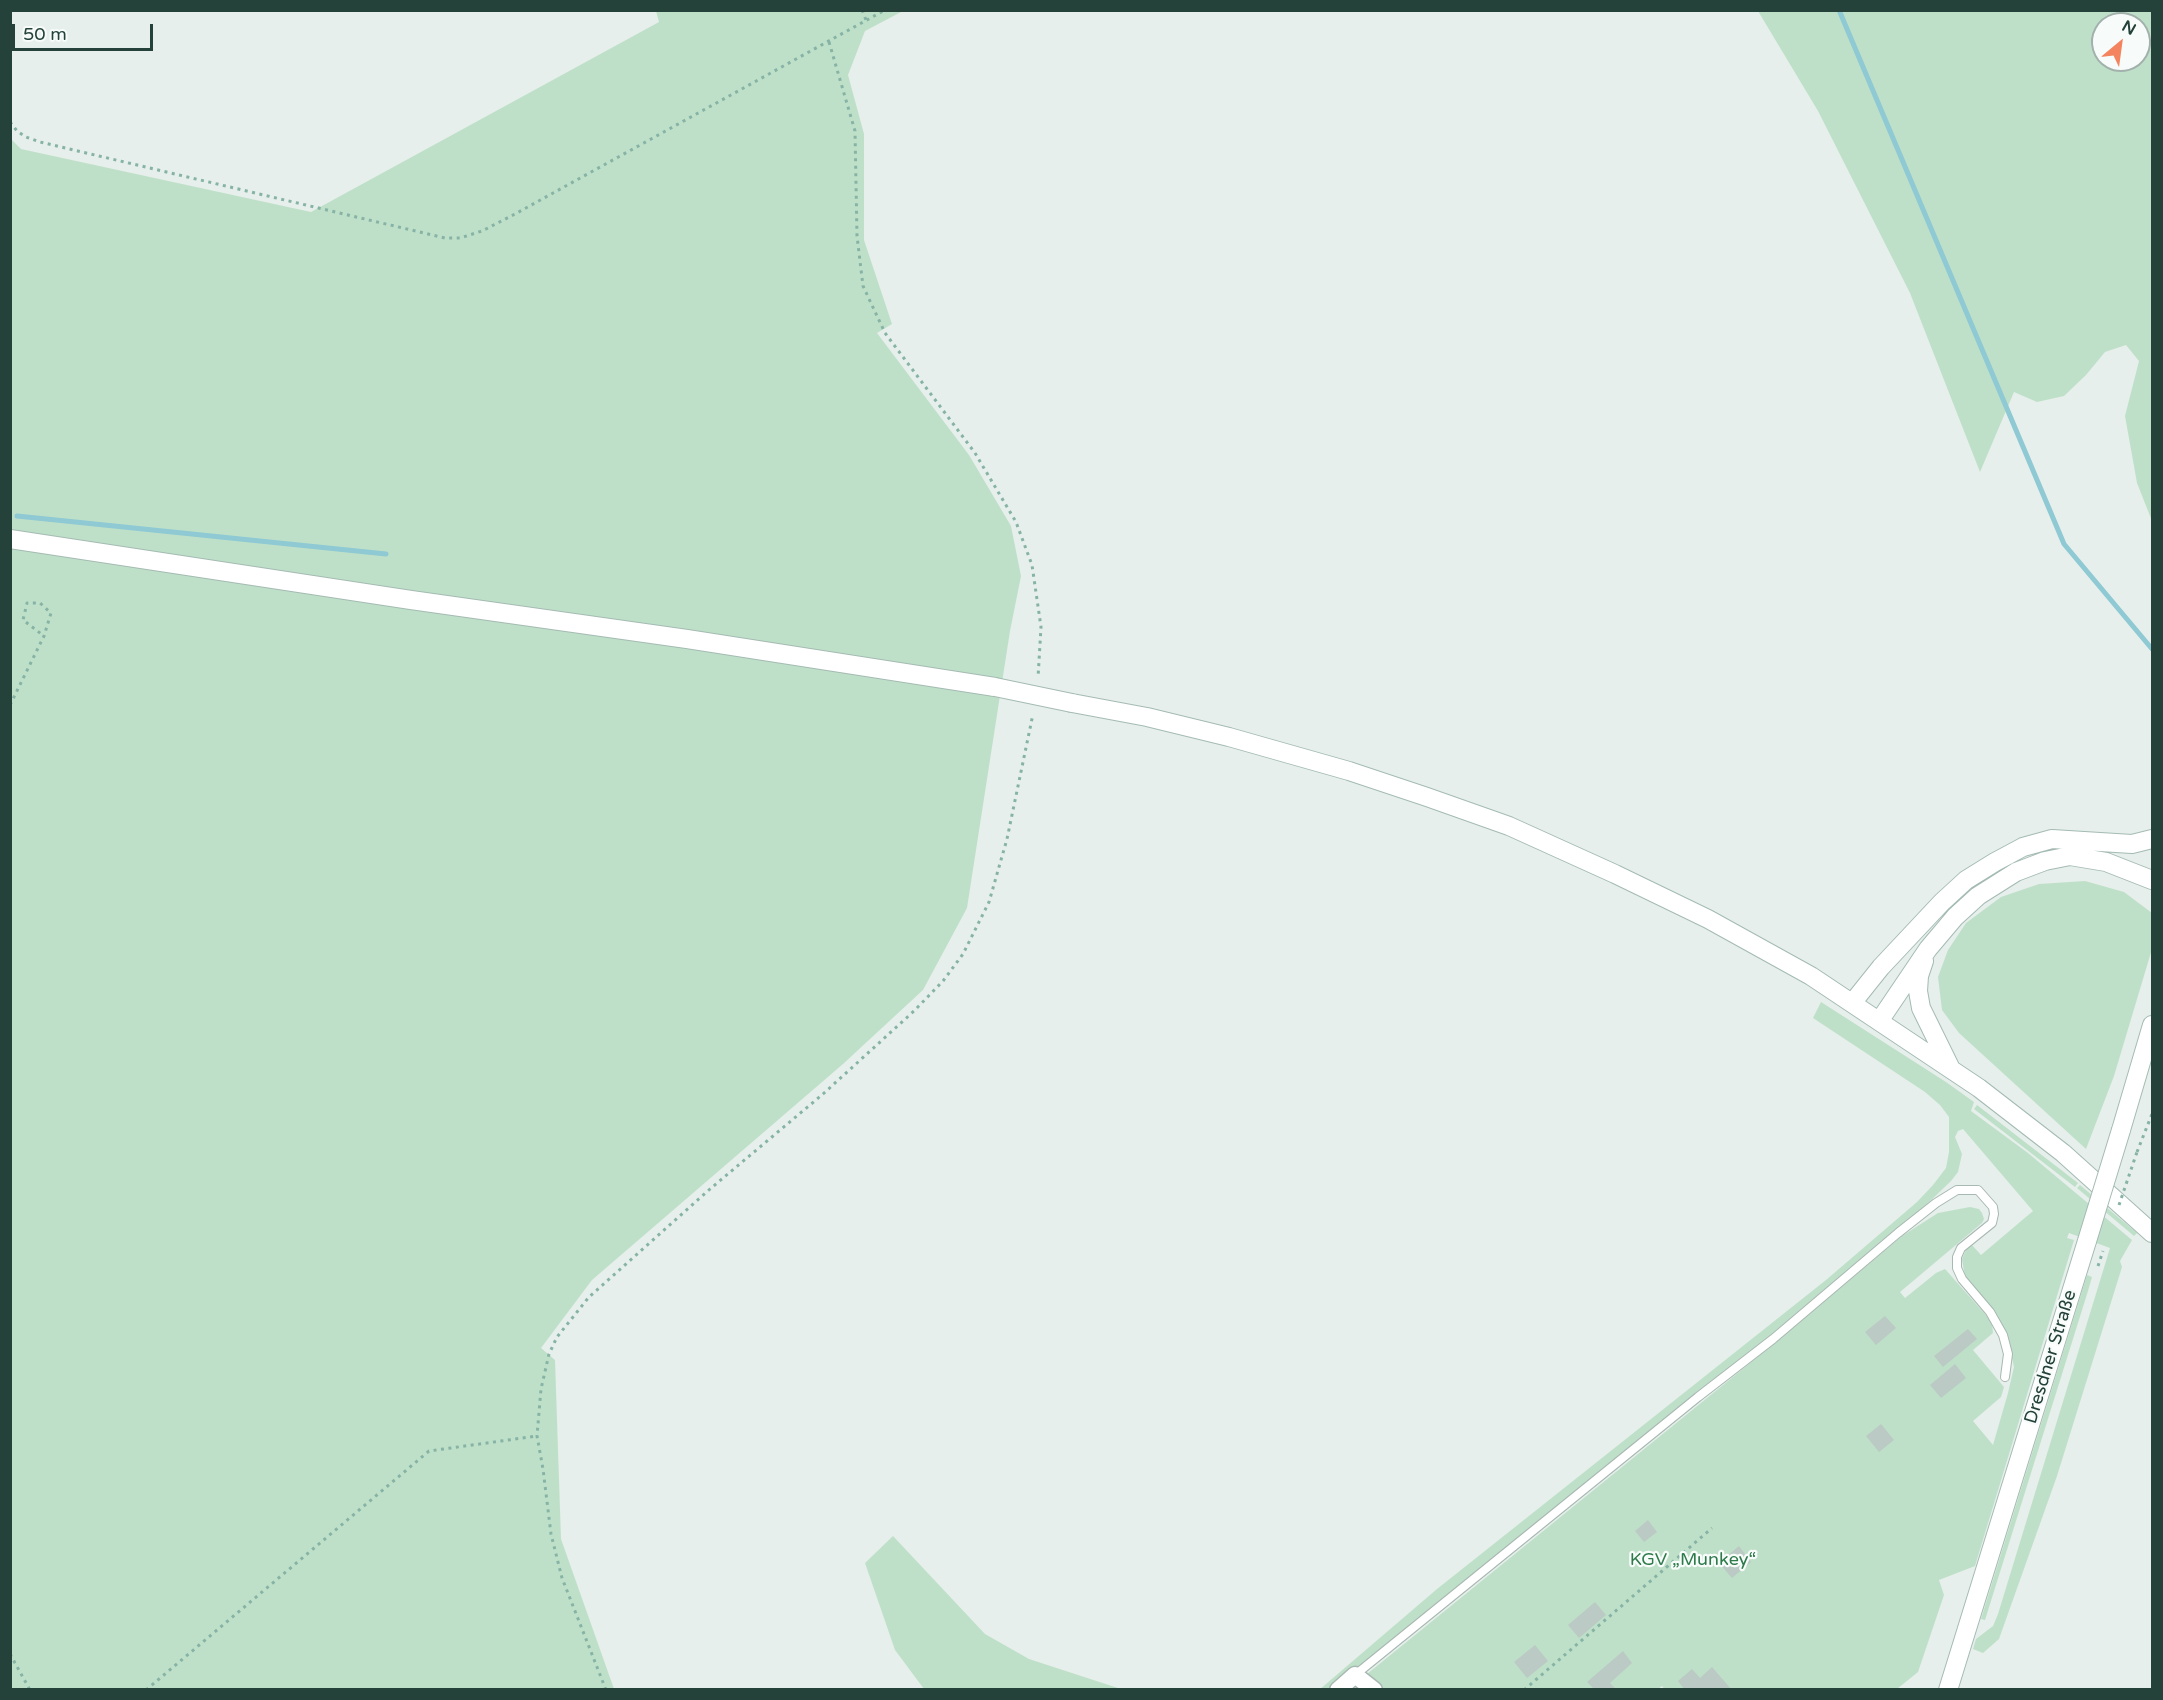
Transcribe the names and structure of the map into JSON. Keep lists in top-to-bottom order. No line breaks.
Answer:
{"streets":{"main road":["Dresdner Straße"]},"parks":["KGV „Munkey“"],"scale_bar":"50 m","north":"top right"}
